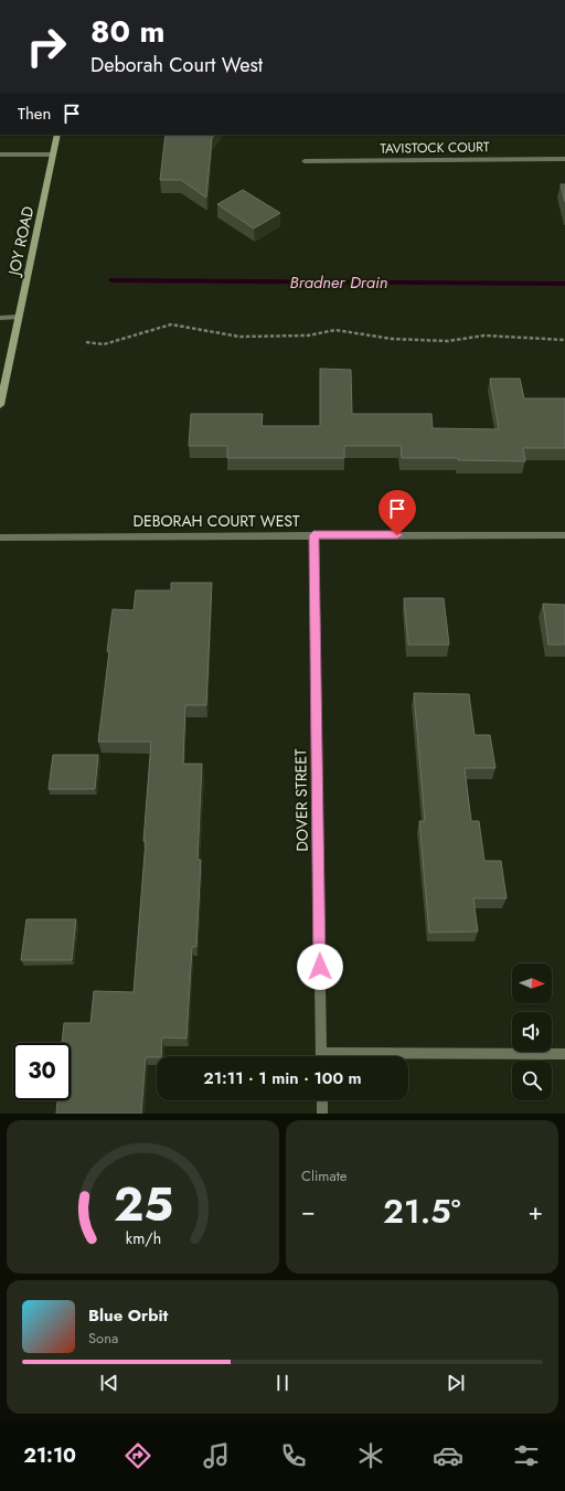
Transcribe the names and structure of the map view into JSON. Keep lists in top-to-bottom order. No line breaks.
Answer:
{"streets":{"street":["TAVISTOCK COURT","JOY ROAD","DEBORAH COURT WEST","DOVER STREET"]},"crossings":[["DEBORAH COURT WEST","DOVER STREET"]],"water":["Bradner Drain"],"north":"right","page":{"turn":["80 m","Deborah Court West"],"then":"Then","limit":"30","trip":"21:11 · 1 min · 100 m","tile":"Climate","heat":["−","21.5°","+"],"song":["Blue Orbit","Sona"],"tabs":"21:10","gauge":["25","km/h"]}}
